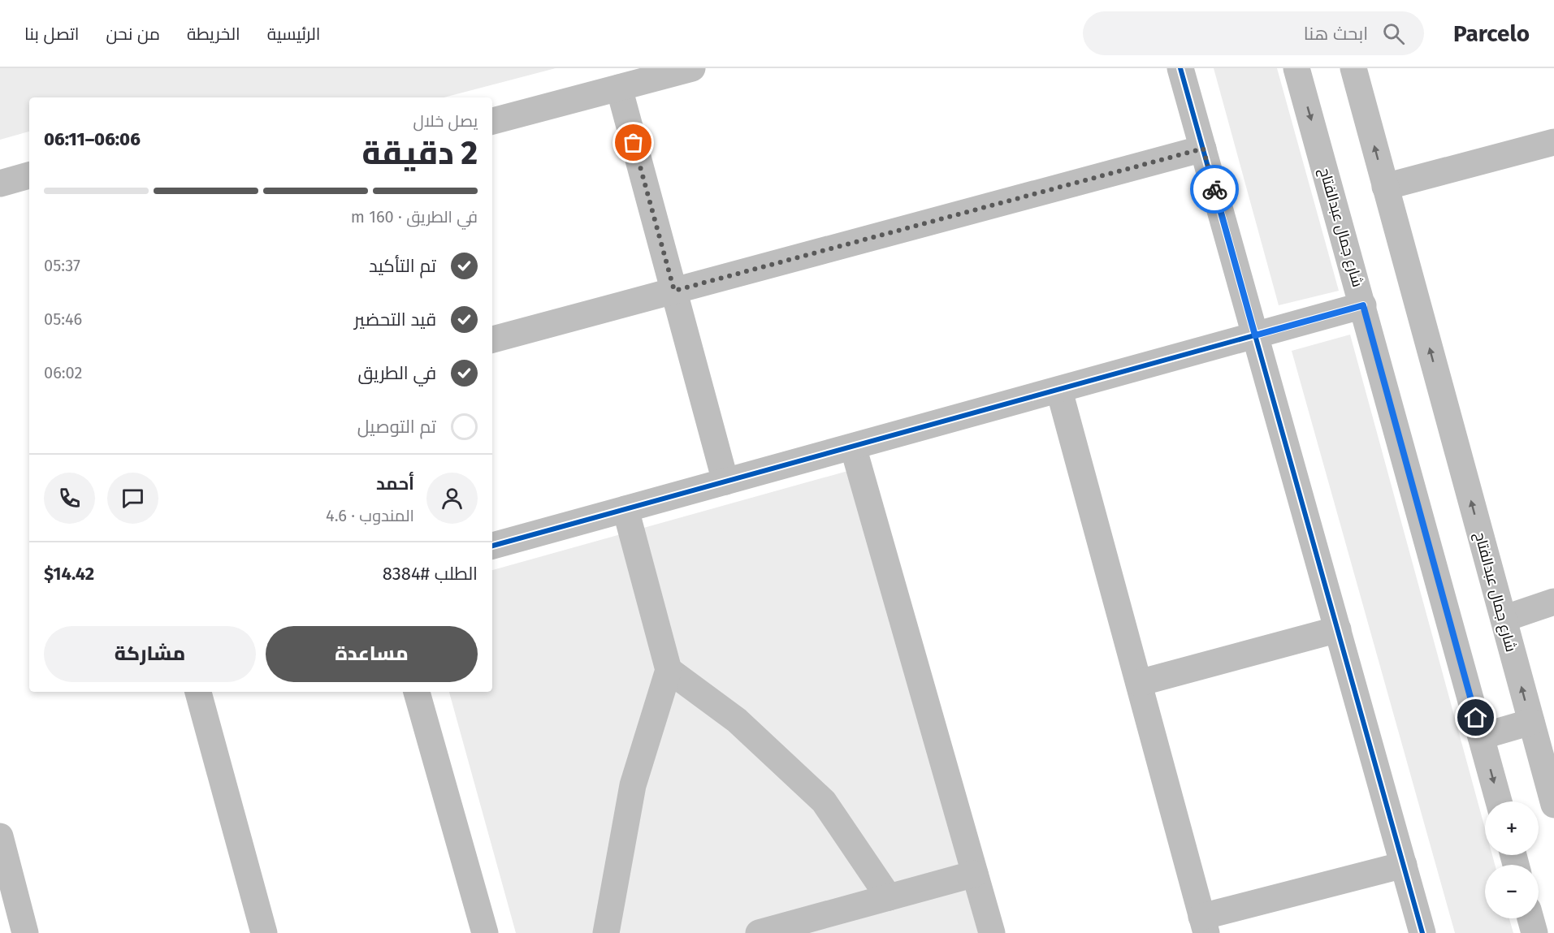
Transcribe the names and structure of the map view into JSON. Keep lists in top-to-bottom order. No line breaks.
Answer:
{"streets":{"street":["شارع جمال عبدالفتاح"]},"page":{"header":"Parcelo","search":"ابحث هنا","nav":["الرئيسية","الخريطة","من نحن","اتصل بنا"],"heading":["2 دقيقة","يصل خلال","06:06–06:11"],"panel":["أحمد","المندوب · 4.6","الطلب #8384","$14.42"],"bar":"في الطريق · 160 m","list":[["تم التأكيد","05:37"],["قيد التحضير","05:46"],["في الطريق","06:02"],"تم التوصيل"],"buttons":["مساعدة","مشاركة"],"map_buttons":["+","−"]}}
